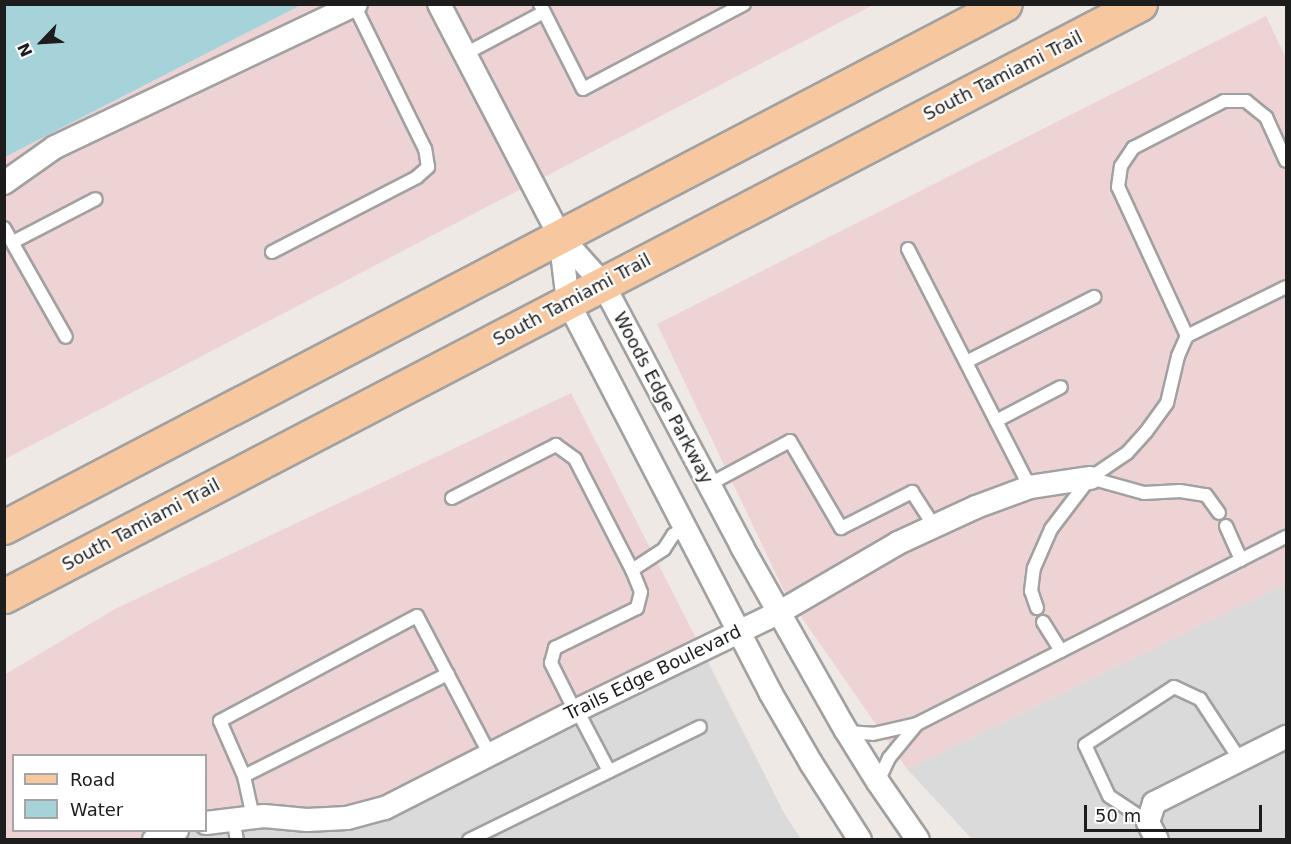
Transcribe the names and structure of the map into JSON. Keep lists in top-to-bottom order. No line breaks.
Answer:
{"streets":{"main road":["South Tamiami Trail"],"street":["Woods Edge Parkway","Trails Edge Boulevard"]},"crossings":[["South Tamiami Trail","Woods Edge Parkway"],["Woods Edge Parkway","Trails Edge Boulevard"]],"legend":["Road","Water"],"scale_bar":"50 m","north":"bottom left"}
